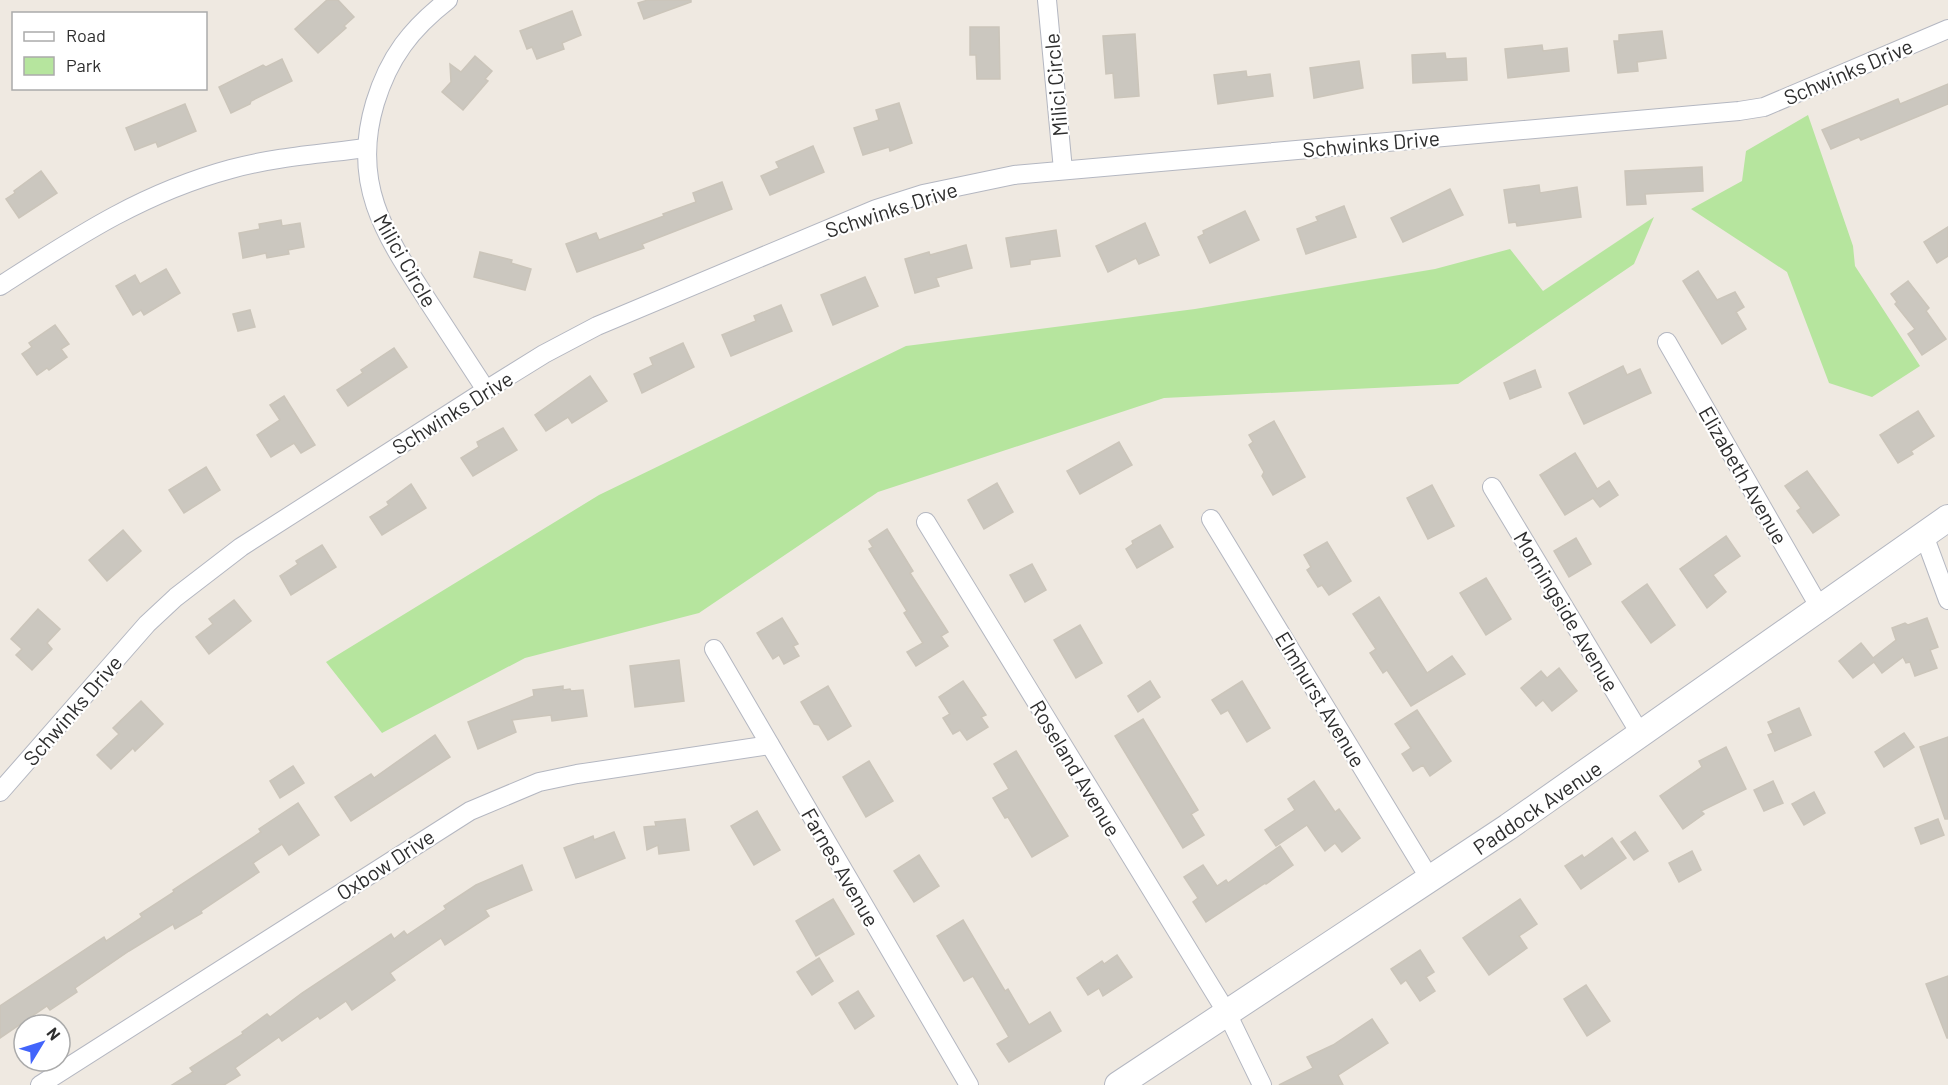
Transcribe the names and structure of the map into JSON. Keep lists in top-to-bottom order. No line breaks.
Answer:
{"streets":{"main road":["Paddock Avenue"],"street":["Schwinks Drive","Milici Circle","Elizabeth Avenue","Morningside Avenue","Elmhurst Avenue","Roseland Avenue","Oxbow Drive","Farnes Avenue"]},"crossings":[["Schwinks Drive","Milici Circle"],["Elizabeth Avenue","Paddock Avenue"],["Morningside Avenue","Paddock Avenue"],["Elmhurst Avenue","Paddock Avenue"],["Roseland Avenue","Paddock Avenue"],["Oxbow Drive","Farnes Avenue"]],"legend":["Road","Park"],"north":"top right"}
